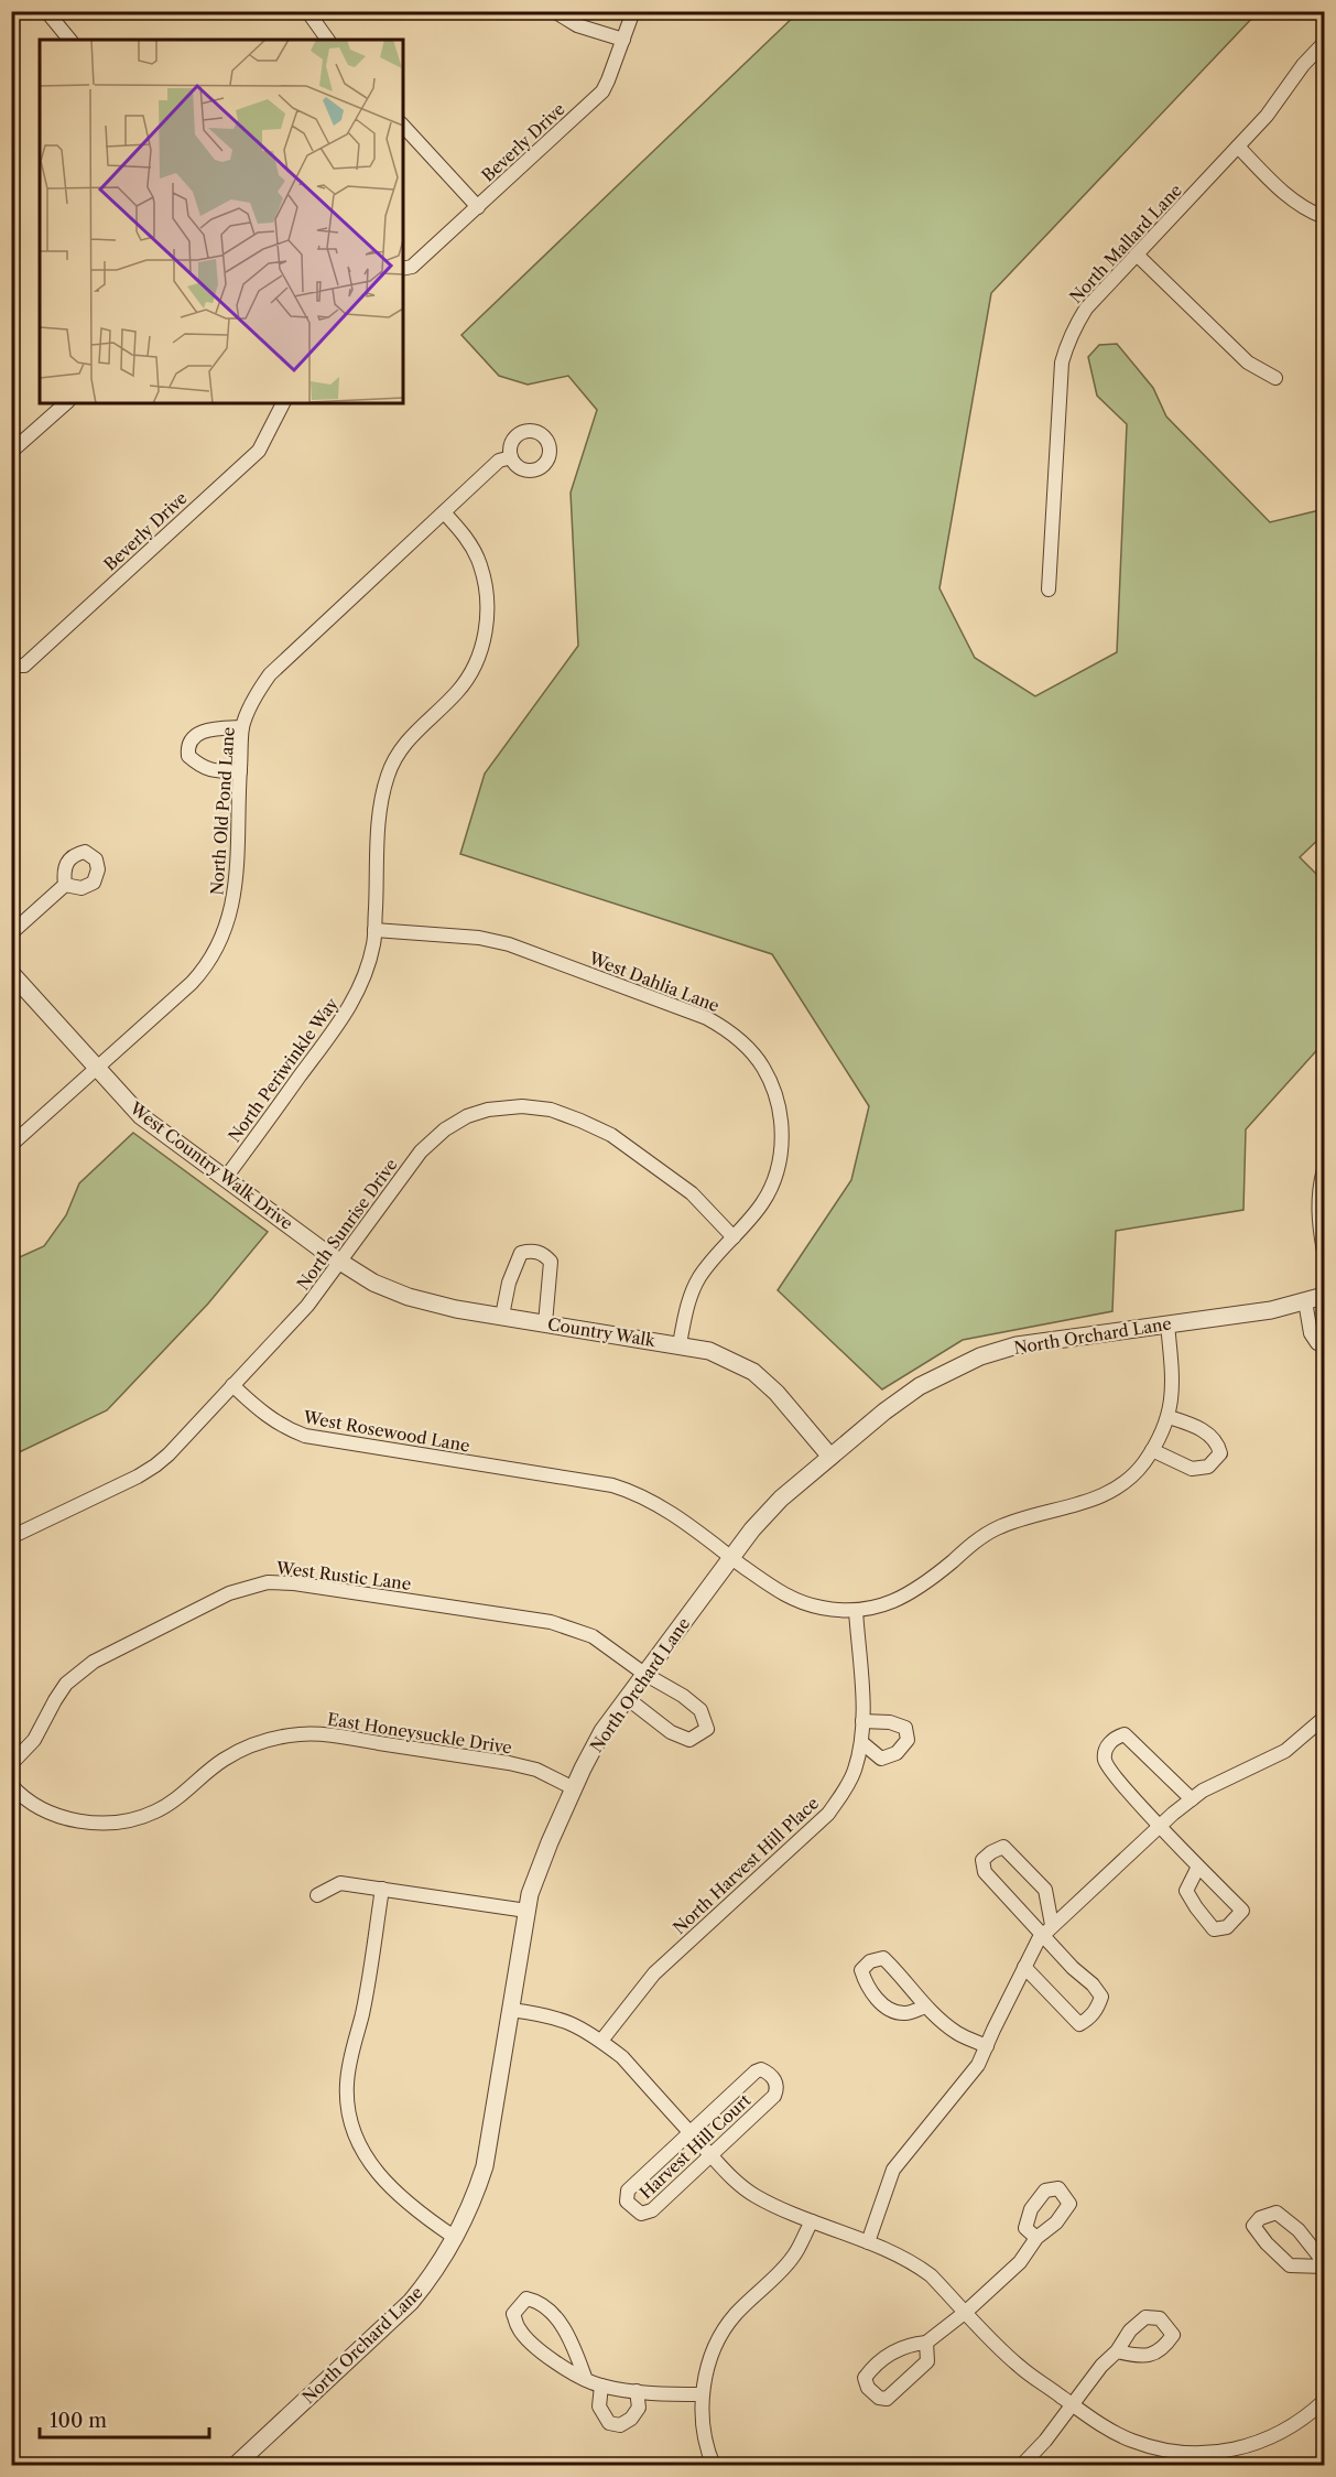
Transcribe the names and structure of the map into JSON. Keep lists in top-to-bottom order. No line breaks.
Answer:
{"streets":{"street":["Beverly Drive","North Mallard Lane","North Old Pond Lane","West Dahlia Lane","North Periwinkle Way","West Country Walk Drive","North Sunrise Drive","Country Walk","North Orchard Lane","West Rosewood Lane","West Rustic Lane","East Honeysuckle Drive","North Harvest Hill Place","Harvest Hill Court"]},"crossings":[["North Old Pond Lane","North Periwinkle Way"],["North Old Pond Lane","West Country Walk Drive"],["West Dahlia Lane","North Periwinkle Way"],["West Dahlia Lane","North Sunrise Drive"],["West Dahlia Lane","Country Walk"],["North Periwinkle Way","West Country Walk Drive"],["West Country Walk Drive","North Sunrise Drive"],["West Country Walk Drive","Country Walk"],["North Sunrise Drive","Country Walk"],["North Sunrise Drive","West Rosewood Lane"],["Country Walk","North Orchard Lane"],["North Orchard Lane","West Rosewood Lane"],["North Orchard Lane","West Rustic Lane"],["North Orchard Lane","East Honeysuckle Drive"],["West Rosewood Lane","North Harvest Hill Place"]],"scale_bar":"100 m"}
